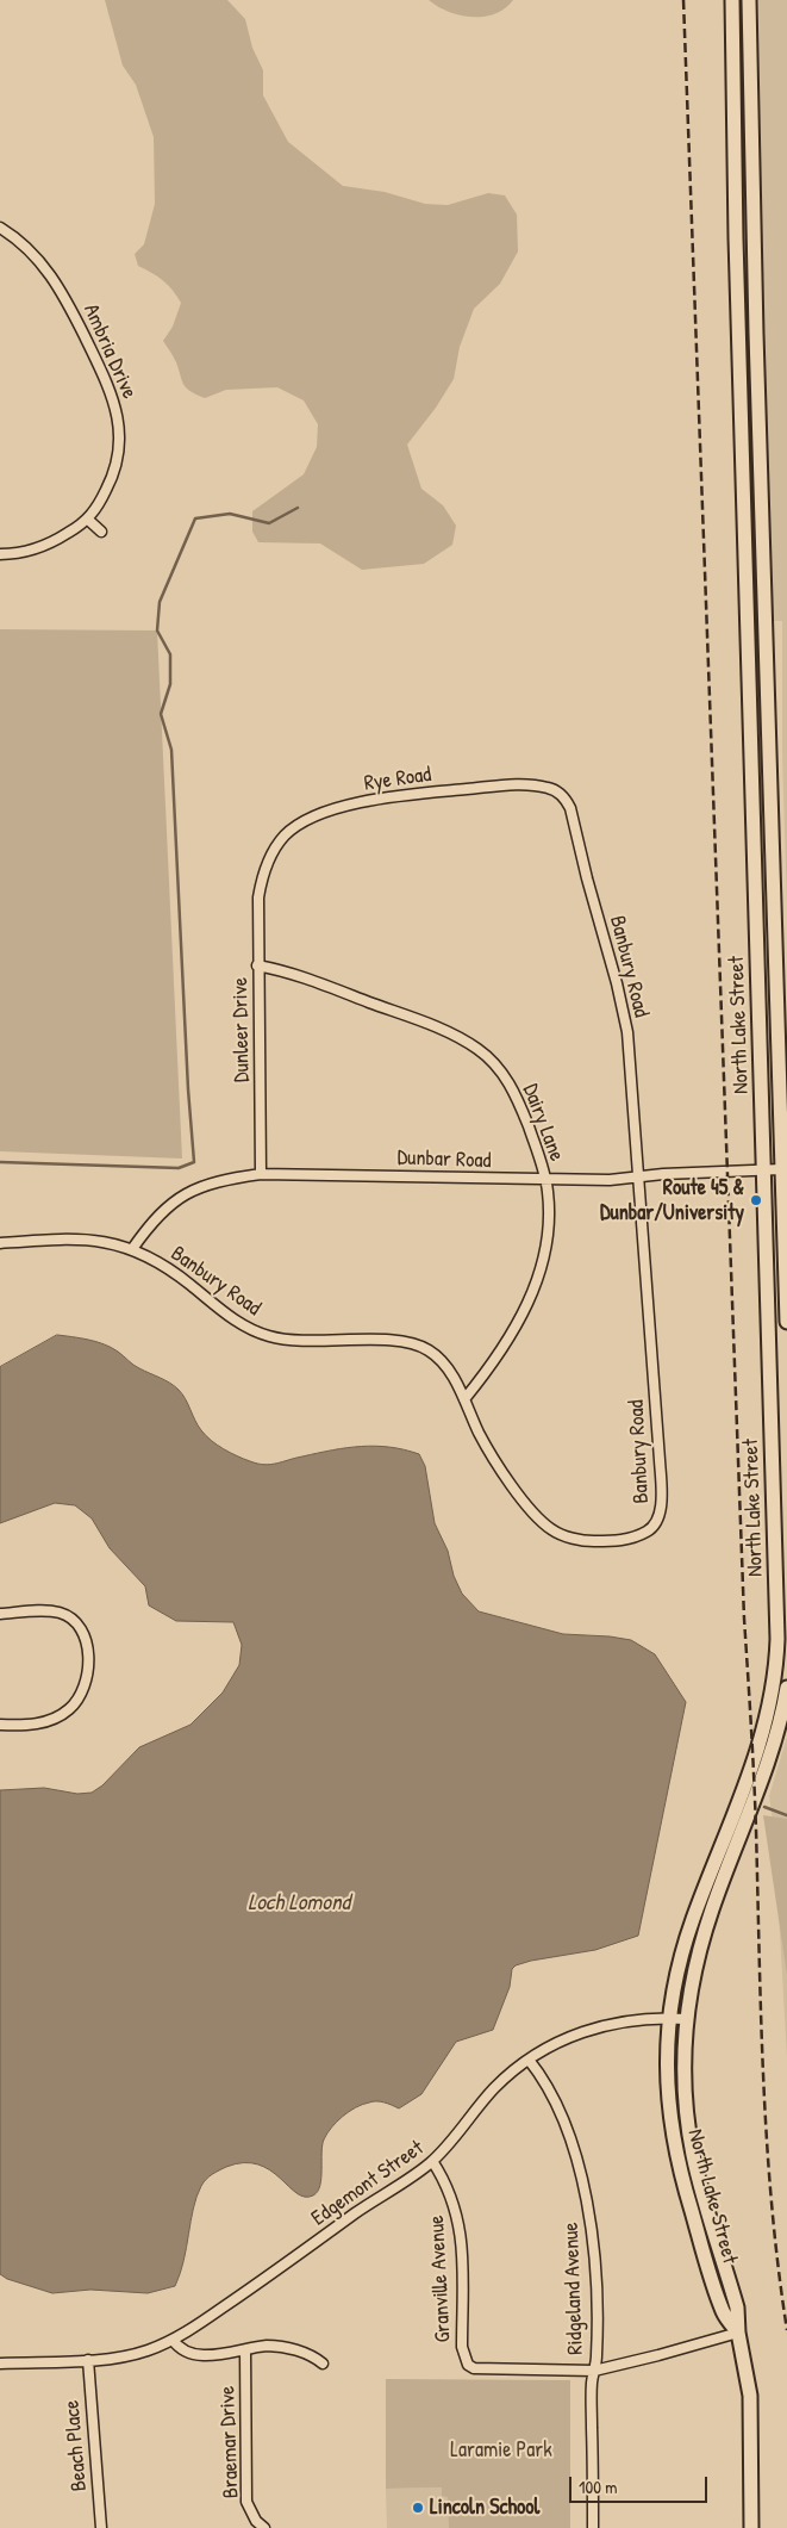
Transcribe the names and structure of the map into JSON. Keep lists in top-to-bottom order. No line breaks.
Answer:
{"streets":{"main road":["North Lake Street"],"street":["Ambria Drive","Rye Road","Banbury Road","Dunleer Drive","Dairy Lane","Dunbar Road","Edgemont Street","Granville Avenue","Ridgeland Avenue","Braemar Drive","Beach Place"]},"crossings":[["Rye Road","Banbury Road"],["Rye Road","Dunleer Drive"],["Banbury Road","Dairy Lane"],["Banbury Road","Dunbar Road"],["North Lake Street","Dunbar Road"],["North Lake Street","Edgemont Street"],["Dunleer Drive","Dairy Lane"],["Dunleer Drive","Dunbar Road"],["Dairy Lane","Dunbar Road"],["Edgemont Street","Granville Avenue"],["Edgemont Street","Ridgeland Avenue"],["Edgemont Street","Beach Place"],["Granville Avenue","Ridgeland Avenue"]],"water":["Loch Lomond"],"parks":["Laramie Park"],"places":["Route 45 & Dunbar/University","Lincoln School"],"scale_bar":"100 m"}
